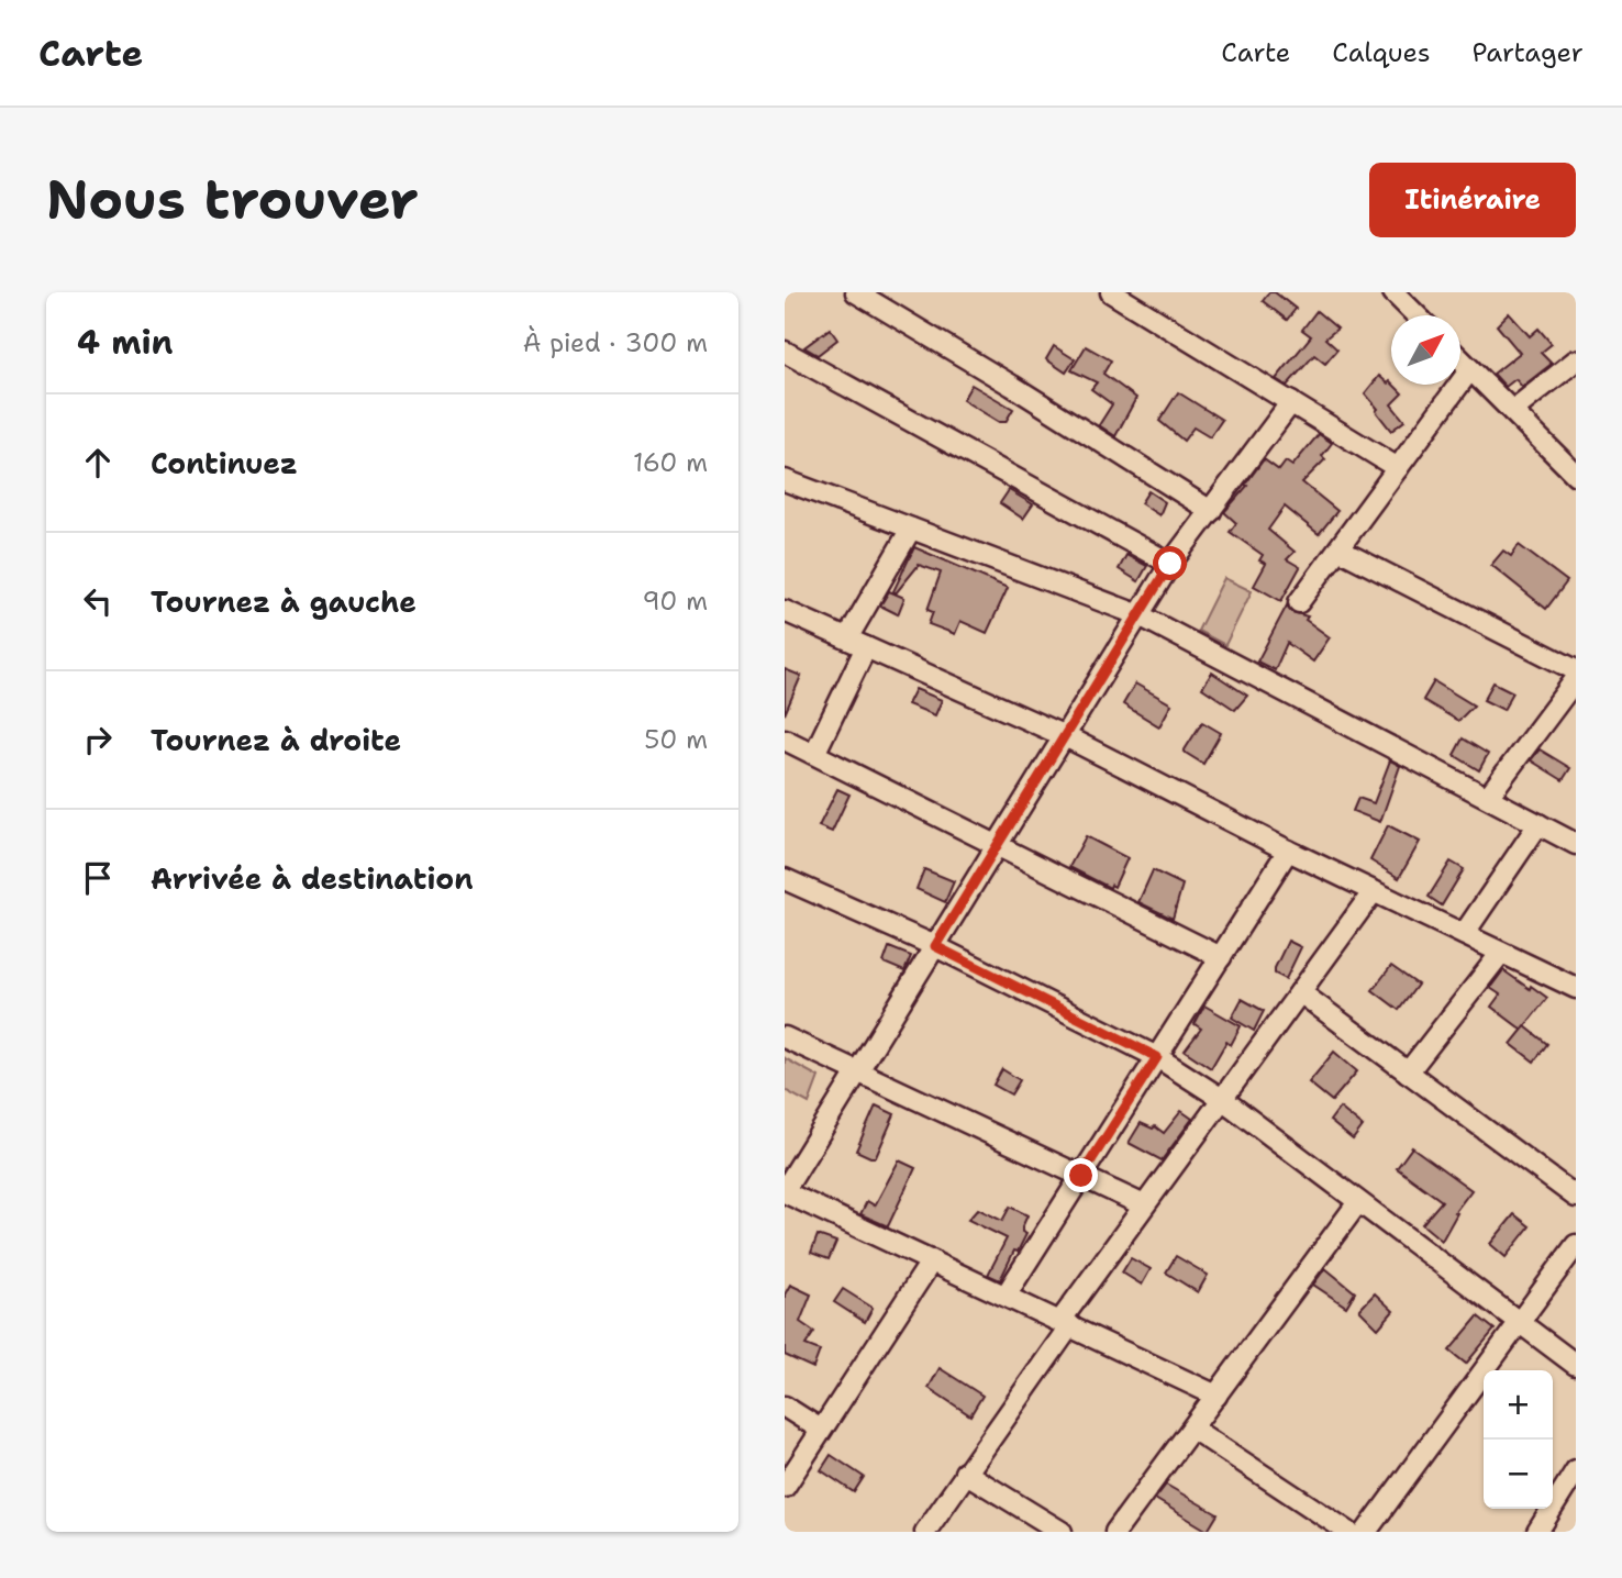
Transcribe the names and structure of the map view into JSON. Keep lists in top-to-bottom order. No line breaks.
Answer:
{"north":"top right","page":{"header":"Carte","nav":["Carte","Calques","Partager"],"buttons":"Itinéraire","title":"Nous trouver","heading":["4 min","À pied · 300 m"],"list":[["Continuez","160 m"],["Tournez à gauche","90 m"],["Tournez à droite","50 m"],"Arrivée à destination"],"map_buttons":["+","−"]}}
